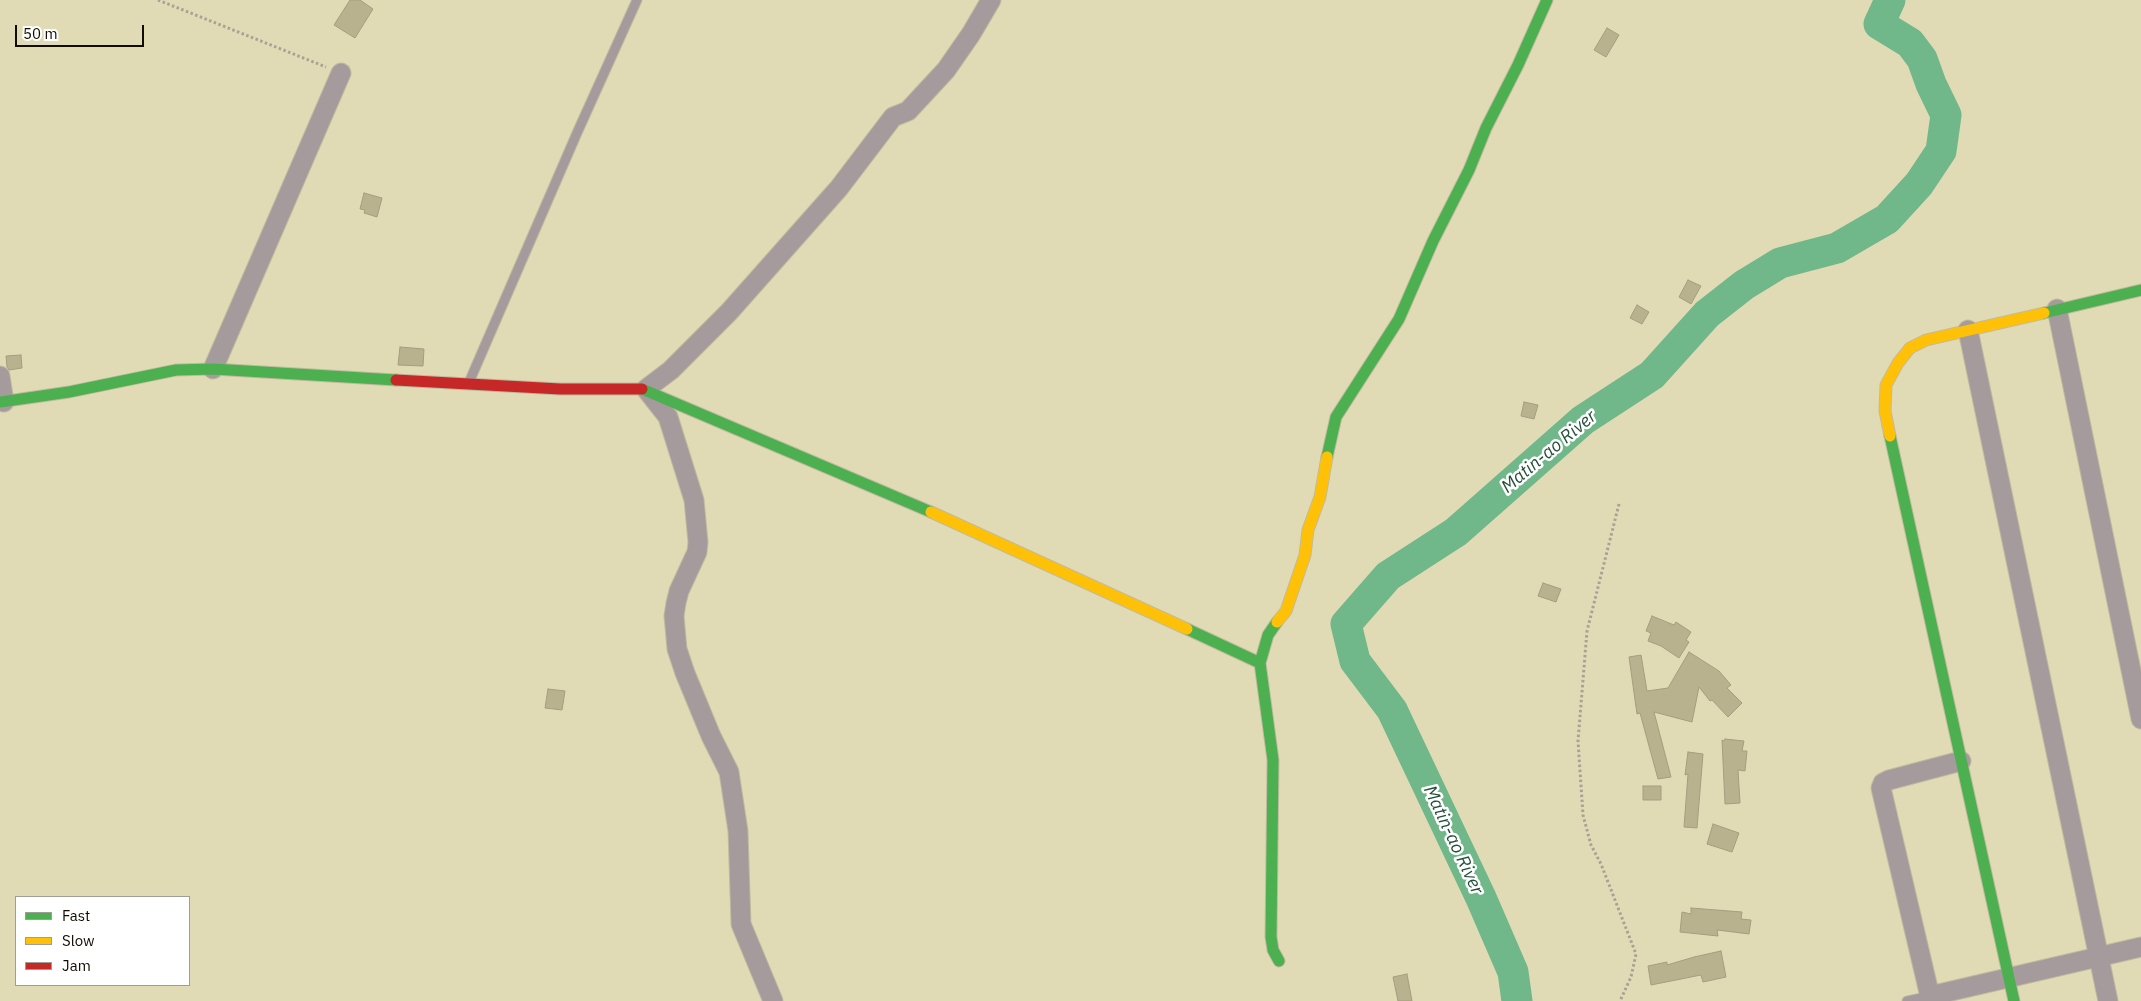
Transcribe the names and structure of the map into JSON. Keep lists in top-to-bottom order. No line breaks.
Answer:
{"water":["Matin-ao River"],"legend":["Fast","Slow","Jam"],"scale_bar":"50 m"}
